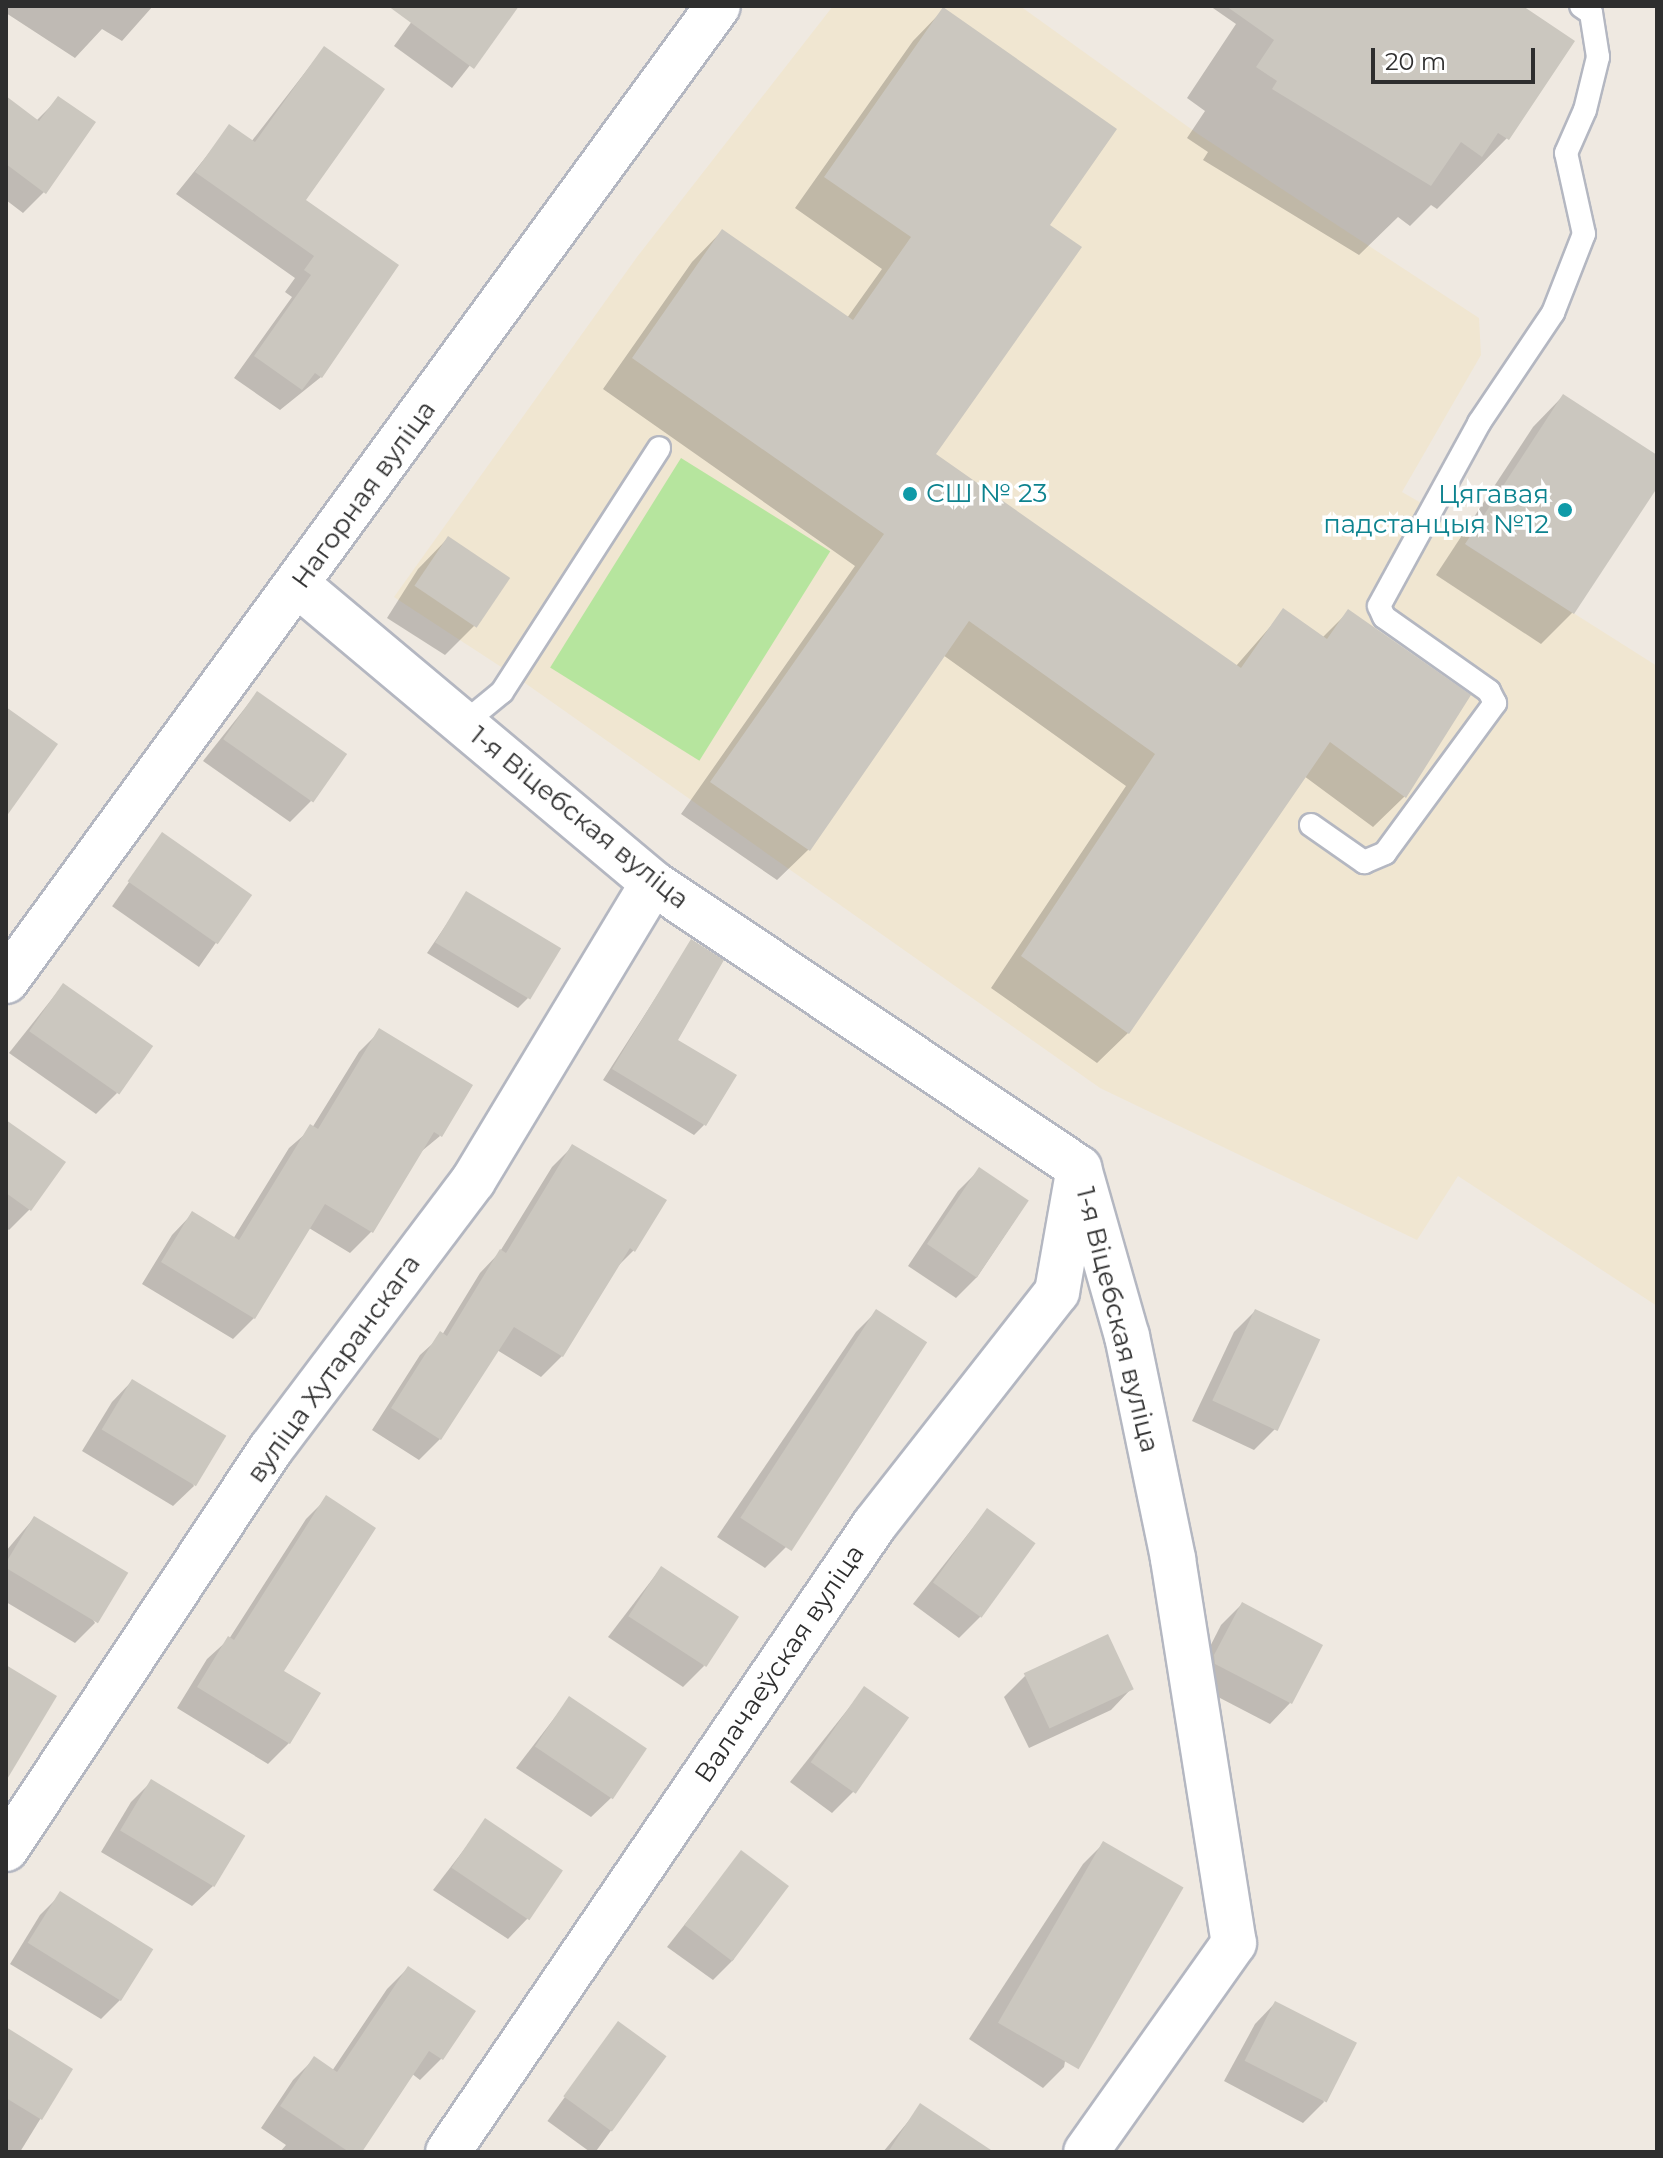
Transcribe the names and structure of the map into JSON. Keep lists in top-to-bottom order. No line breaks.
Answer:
{"streets":{"street":["Нагорная вуліца","1-я Віцебская вуліца","вуліца Хутаранскага","Валачаеўская вуліца"]},"crossings":[["Нагорная вуліца","1-я Віцебская вуліца"],["1-я Віцебская вуліца","вуліца Хутаранскага"],["1-я Віцебская вуліца","Валачаеўская вуліца"]],"places":["СШ № 23","Цягавая падстанцыя №12"],"scale_bar":"20 m"}
